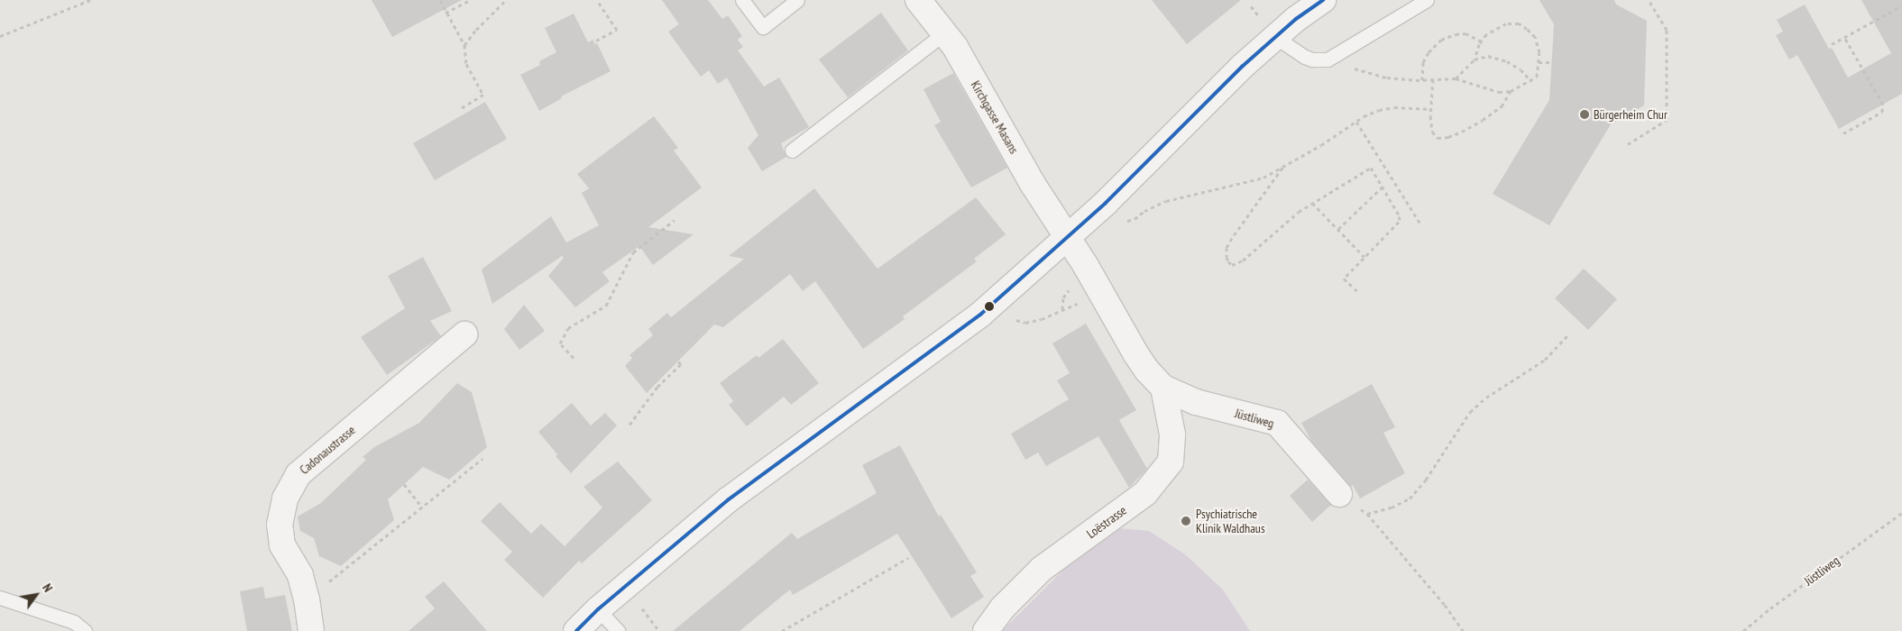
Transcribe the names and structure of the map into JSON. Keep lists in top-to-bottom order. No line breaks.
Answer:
{"streets":{"street":["Kirchgasse Masans","Jüstliweg","Cadonaustrasse","Loëstrasse"]},"crossings":[["Kirchgasse Masans","Jüstliweg"],["Jüstliweg","Loëstrasse"]],"places":["Bürgerheim Chur","Psychiatrische Klinik Waldhaus"],"north":"top right"}
